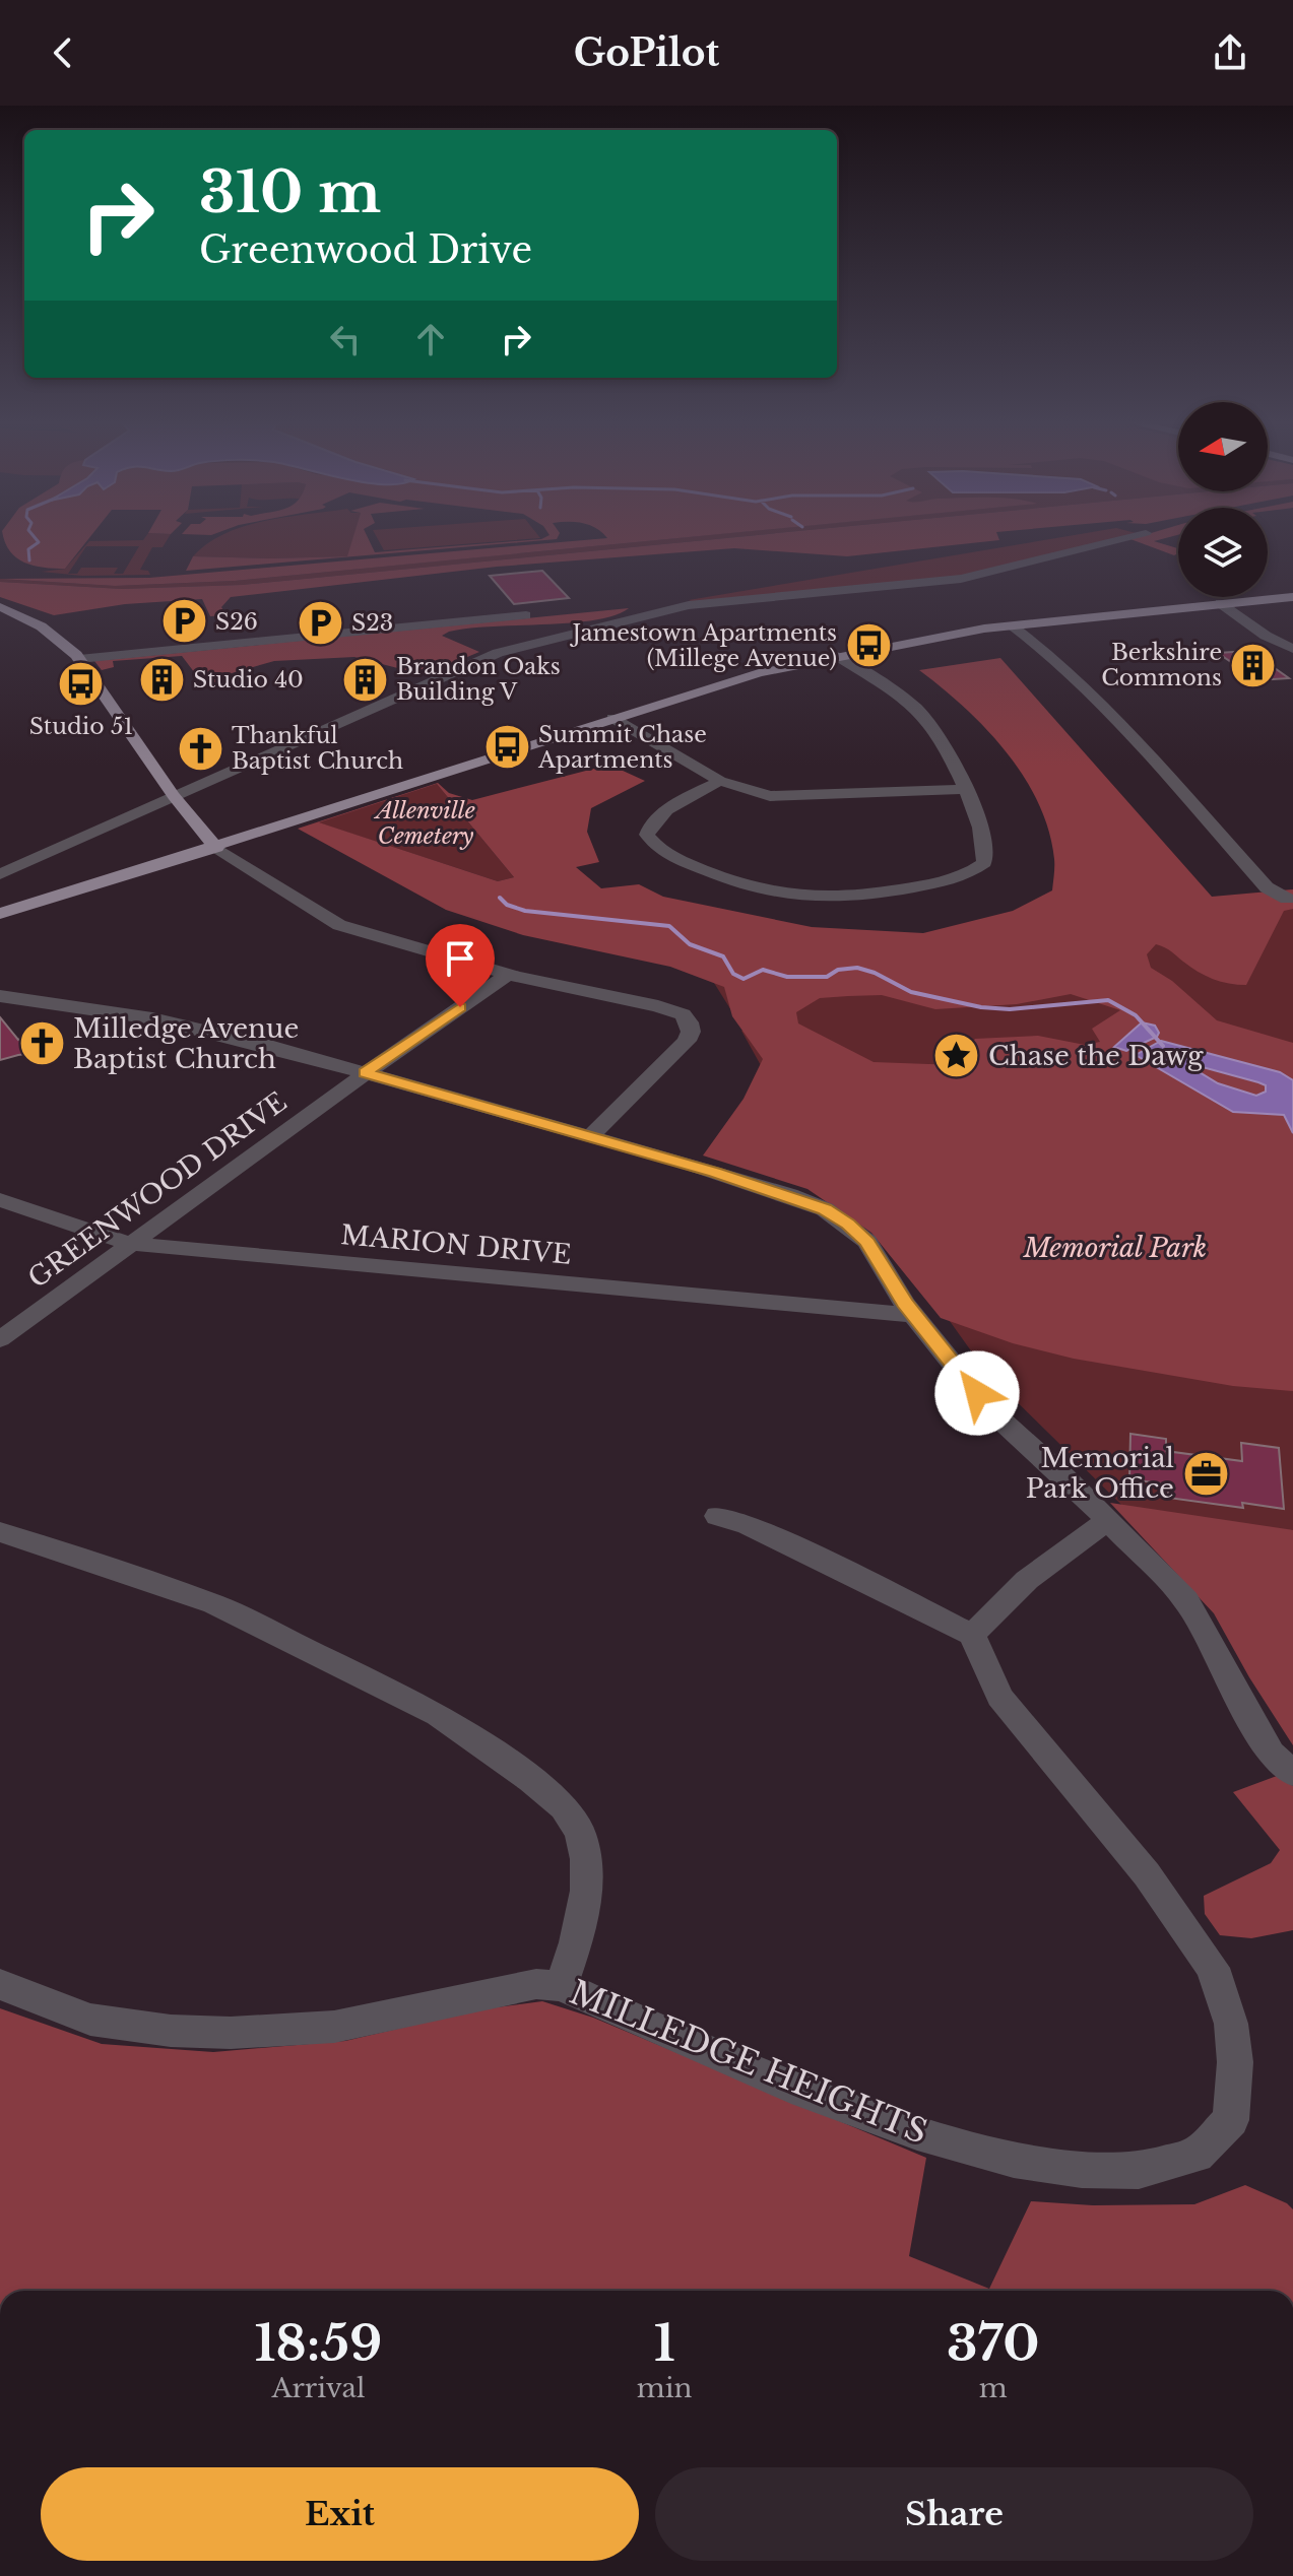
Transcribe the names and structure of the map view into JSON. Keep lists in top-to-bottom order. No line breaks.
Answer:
{"streets":{"street":["GREENWOOD DRIVE","MARION DRIVE","MILLEDGE HEIGHTS"]},"crossings":[["GREENWOOD DRIVE","MARION DRIVE"]],"parks":["Allenville Cemetery","Memorial Park"],"places":{"parking":["S26","S23"],"bus stop":["Jamestown Apartments (Millege Avenue)","Studio 51","Summit Chase Apartments"],"building":["Berkshire Commons","Studio 40","Brandon Oaks Building V"],"church":["Thankful Baptist Church","Milledge Avenue Baptist Church"],"place":["Chase the Dawg"],"office":["Memorial Park Office"]},"north":"left","page":{"header":"GoPilot","turn":["310 m","Greenwood Drive"],"eta":["18:59","Arrival","1","min","370","m"],"buttons":["Exit","Share"]}}
